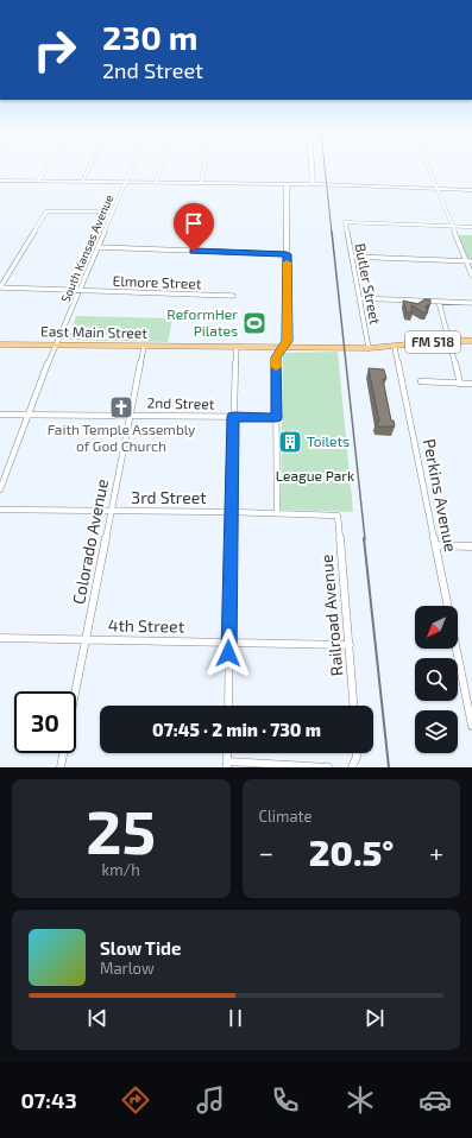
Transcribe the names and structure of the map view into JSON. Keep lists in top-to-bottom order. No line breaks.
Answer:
{"streets":{"main road":["East Main Street","FM 518"],"street":["South Kansas Avenue","Elmore Street","Butler Street","2nd Street","Perkins Avenue","3rd Street","Colorado Avenue","Railroad Avenue","4th Street"]},"crossings":[["South Kansas Avenue","Elmore Street"],["South Kansas Avenue","East Main Street"],["South Kansas Avenue","2nd Street"],["Butler Street","East Main Street"],["East Main Street","Perkins Avenue"],["East Main Street","Colorado Avenue"],["2nd Street","Colorado Avenue"],["3rd Street","Colorado Avenue"],["3rd Street","Railroad Avenue"],["Colorado Avenue","4th Street"],["Railroad Avenue","4th Street"]],"parks":["League Park"],"places":{"sports":["ReformHer Pilates"],"church":["Faith Temple Assembly of God Church"],"building":["Toilets"]},"north":"bottom left","page":{"turn":["230 m","2nd Street"],"limit":"30","trip":"07:45 · 2 min · 730 m","tile":[["25","km/h"],"Climate"],"heat":["−","20.5°","+"],"song":["Slow Tide","Marlow"],"tabs":"07:43"}}
